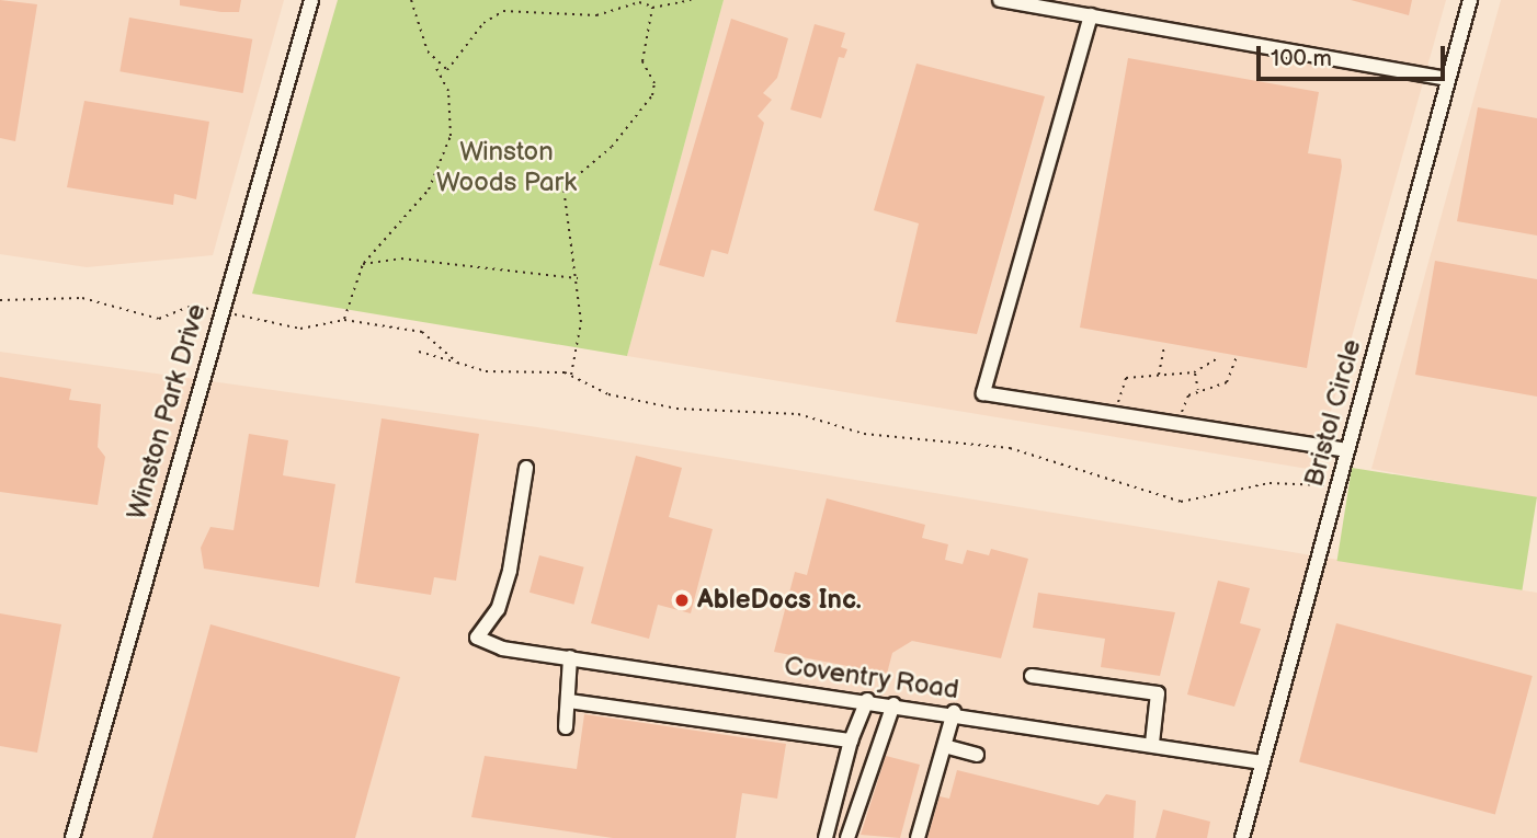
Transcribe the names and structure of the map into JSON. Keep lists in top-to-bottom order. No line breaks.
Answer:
{"streets":{"street":["Winston Park Drive","Bristol Circle","Coventry Road"]},"crossings":[["Bristol Circle","Coventry Road"]],"parks":["Winston Woods Park"],"places":["AbleDocs Inc."],"scale_bar":"100 m"}
